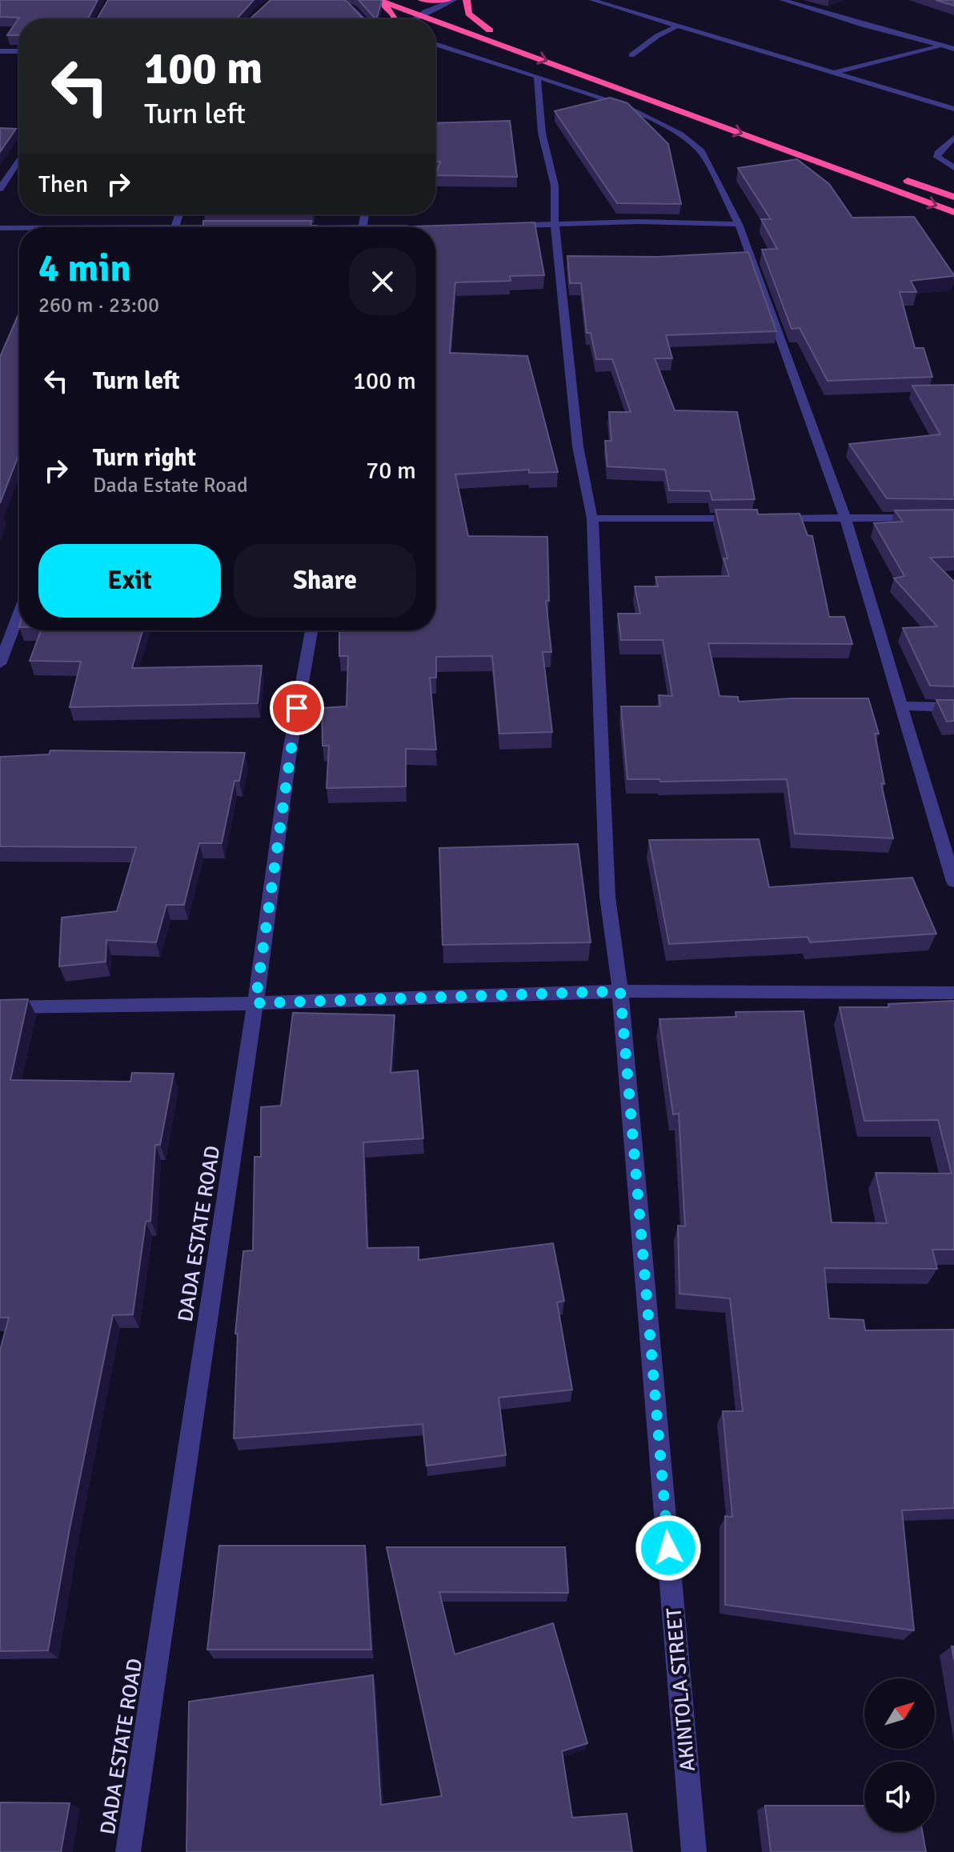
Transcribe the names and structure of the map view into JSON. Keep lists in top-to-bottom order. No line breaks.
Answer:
{"streets":{"street":["DADA ESTATE ROAD","AKINTOLA STREET"]},"north":"top right","page":{"turn":["100 m","Turn left"],"then":"Then","heading":["4 min","260 m · 23:00"],"list":[{"name":"Turn left","value":"100 m"},{"name":"Turn right","note":"Dada Estate Road","value":"70 m"}],"buttons":["Exit","Share"]}}
